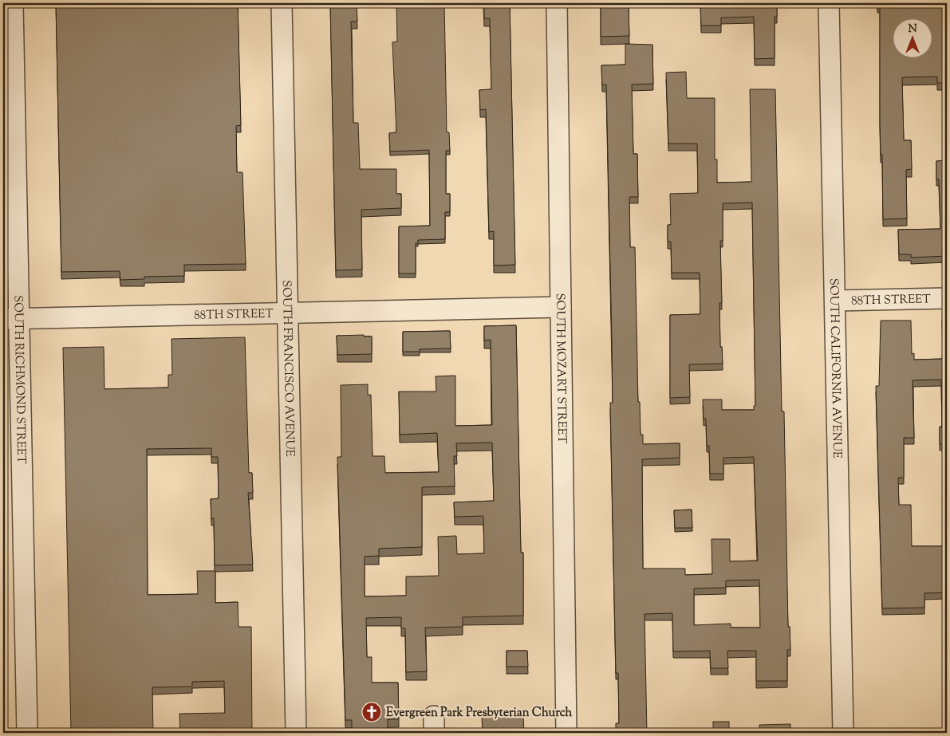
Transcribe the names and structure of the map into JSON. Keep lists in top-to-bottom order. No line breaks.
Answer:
{"streets":{"street":["88TH STREET","SOUTH MOZART STREET","SOUTH CALIFORNIA AVENUE","SOUTH FRANCISCO AVENUE","SOUTH RICHMOND STREET"]},"crossings":[["88TH STREET","SOUTH MOZART STREET"],["88TH STREET","SOUTH CALIFORNIA AVENUE"],["88TH STREET","SOUTH FRANCISCO AVENUE"],["88TH STREET","SOUTH RICHMOND STREET"]],"places":{"church":["Evergreen Park Presbyterian Church"]},"north":"top"}
